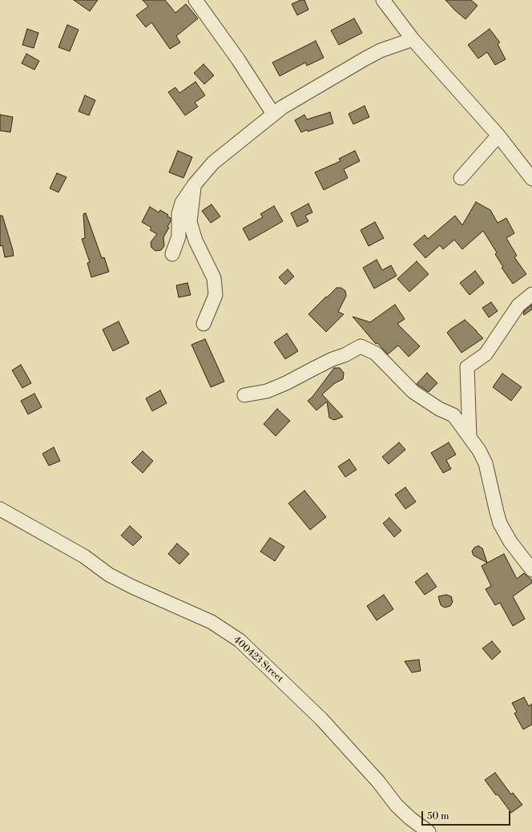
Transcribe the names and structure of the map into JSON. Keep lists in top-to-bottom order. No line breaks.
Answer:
{"streets":{"street":["400423 Street"]},"scale_bar":"50 m"}
